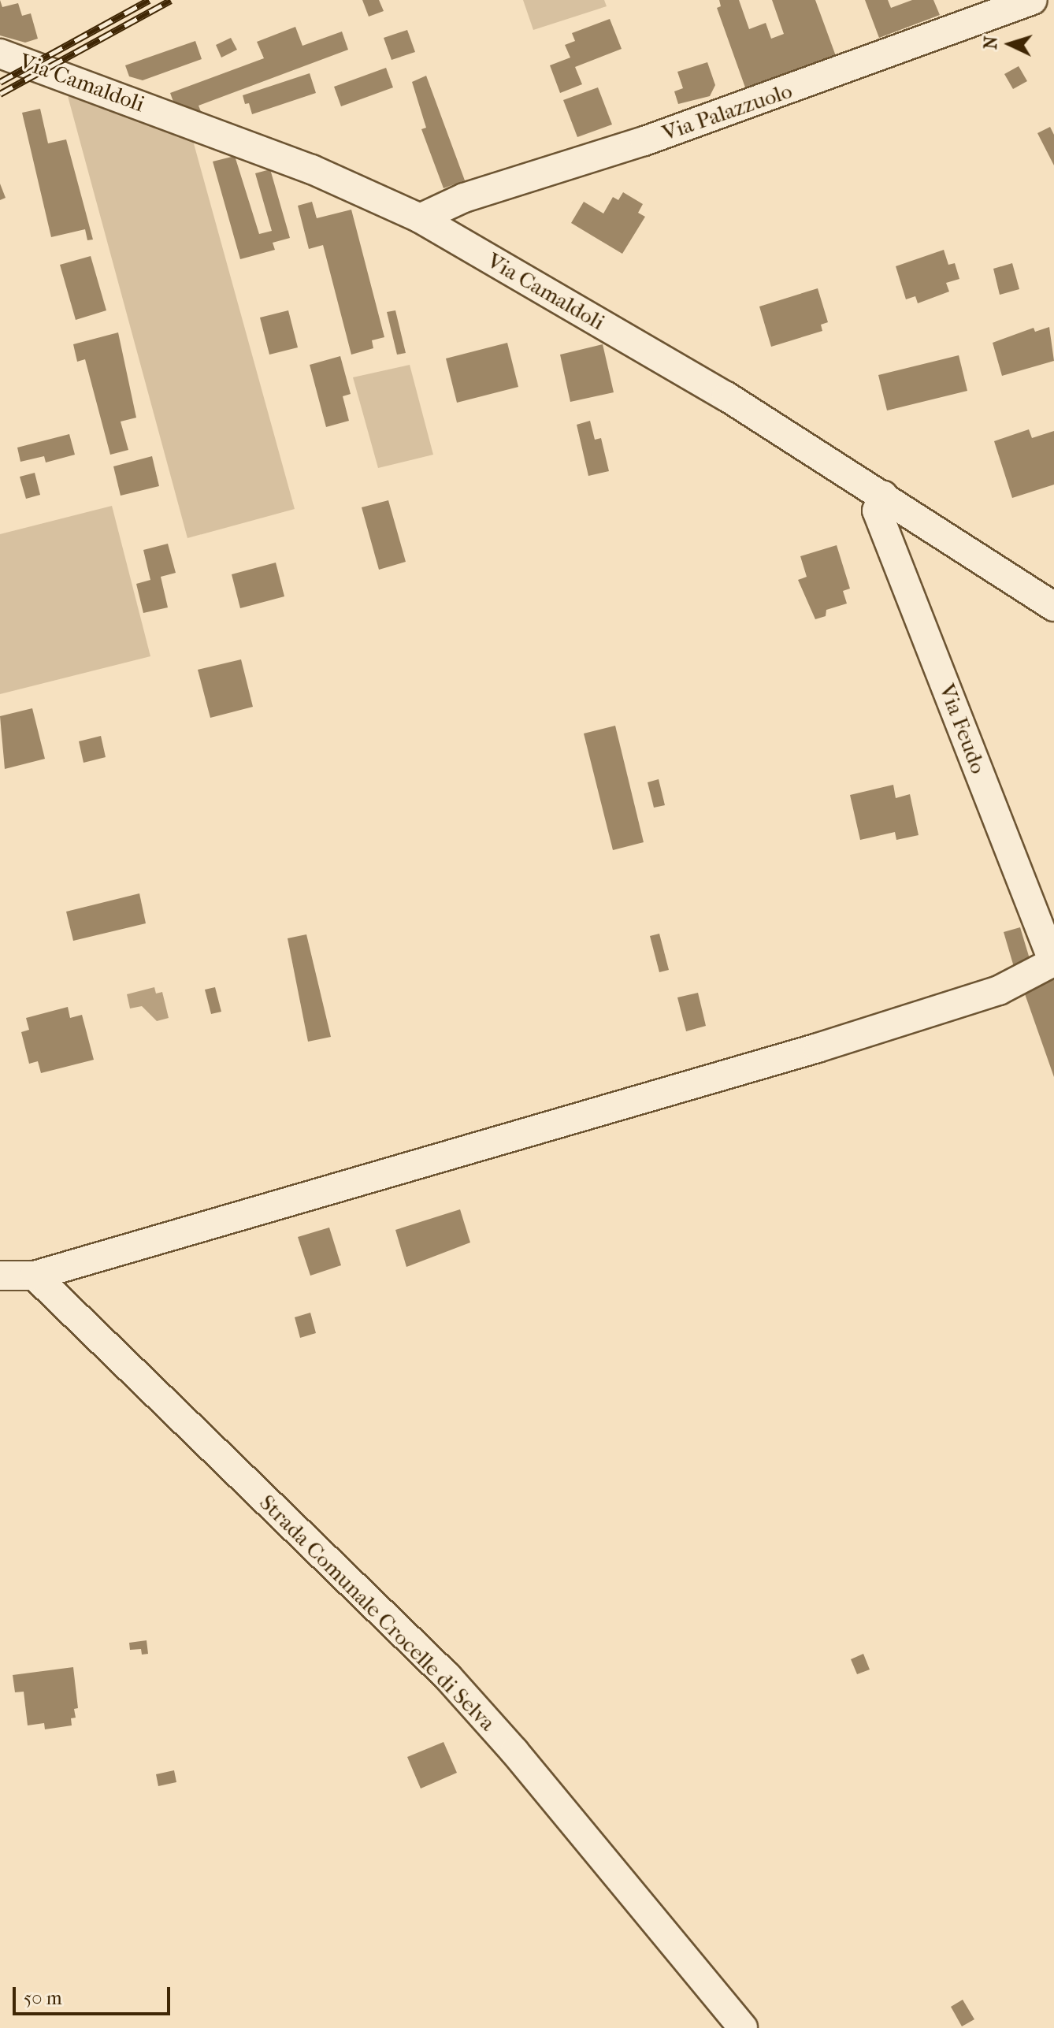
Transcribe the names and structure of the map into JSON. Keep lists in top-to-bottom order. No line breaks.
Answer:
{"streets":{"street":["Via Camaldoli","Via Palazzuolo","Via Feudo","Strada Comunale Crocelle di Selva"]},"crossings":[["Via Camaldoli","Via Palazzuolo"],["Via Camaldoli","Via Feudo"]],"scale_bar":"50 m","north":"left"}
